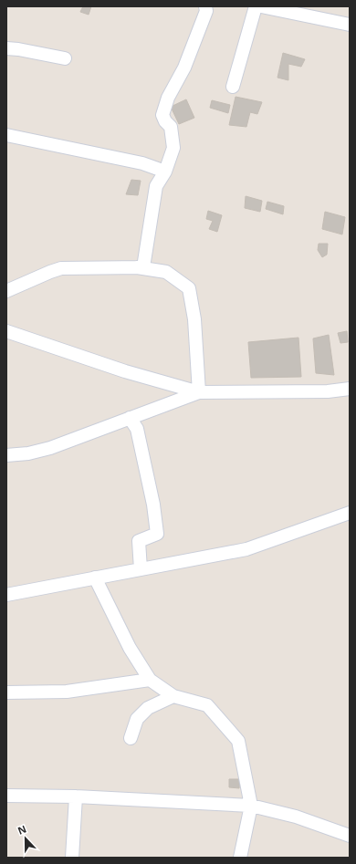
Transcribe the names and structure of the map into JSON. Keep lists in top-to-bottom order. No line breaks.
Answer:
{"north":"top"}
